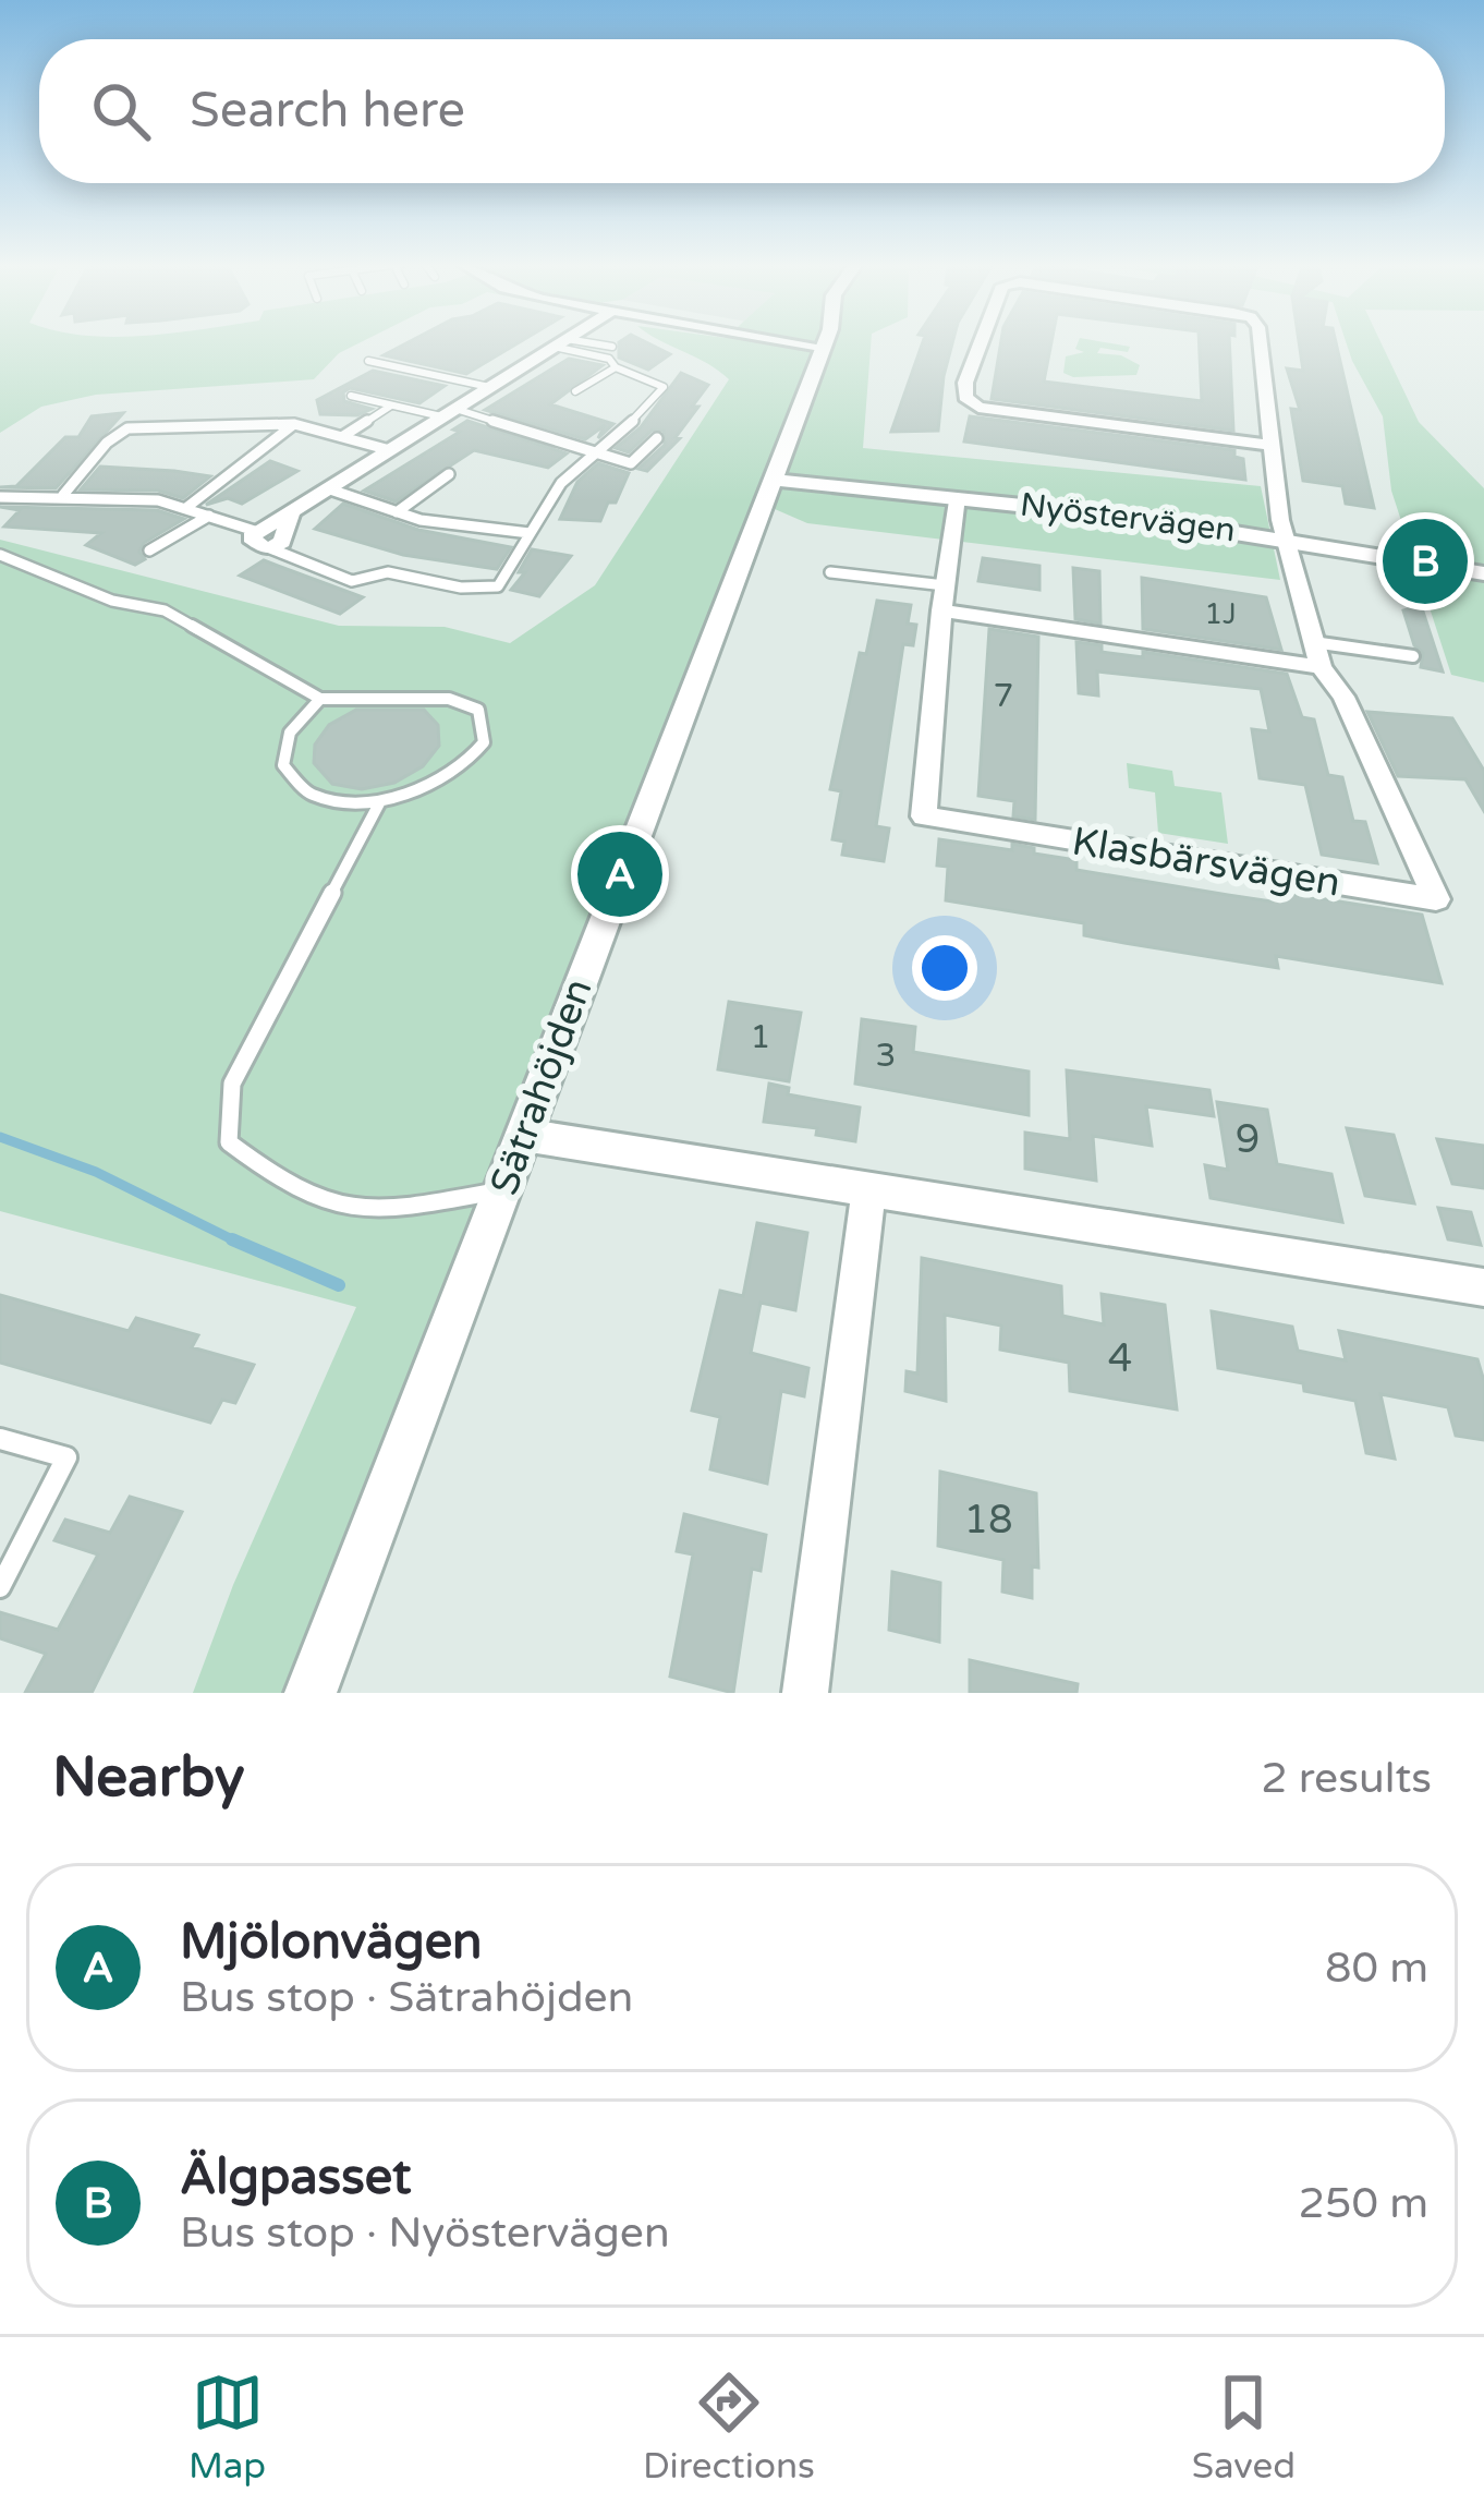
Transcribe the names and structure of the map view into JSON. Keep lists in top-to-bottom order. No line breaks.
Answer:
{"streets":{"street":["Nyöstervägen","Klasbärsvägen","Sätrahöjden"]},"crossings":[["Nyöstervägen","Klasbärsvägen"],["Nyöstervägen","Sätrahöjden"]],"house_numbers":["1J","7","1","3","9","4","18"],"page":{"search":"Search here","pins":["B","A"],"heading":["Nearby","2 results"],"list":[{"mark":"A","name":"Mjölonvägen","note":"Bus stop · Sätrahöjden","value":"80 m"},{"mark":"B","name":"Älgpasset","note":"Bus stop · Nyöstervägen","value":"250 m"}],"nav":["Map","Directions","Saved"]}}
